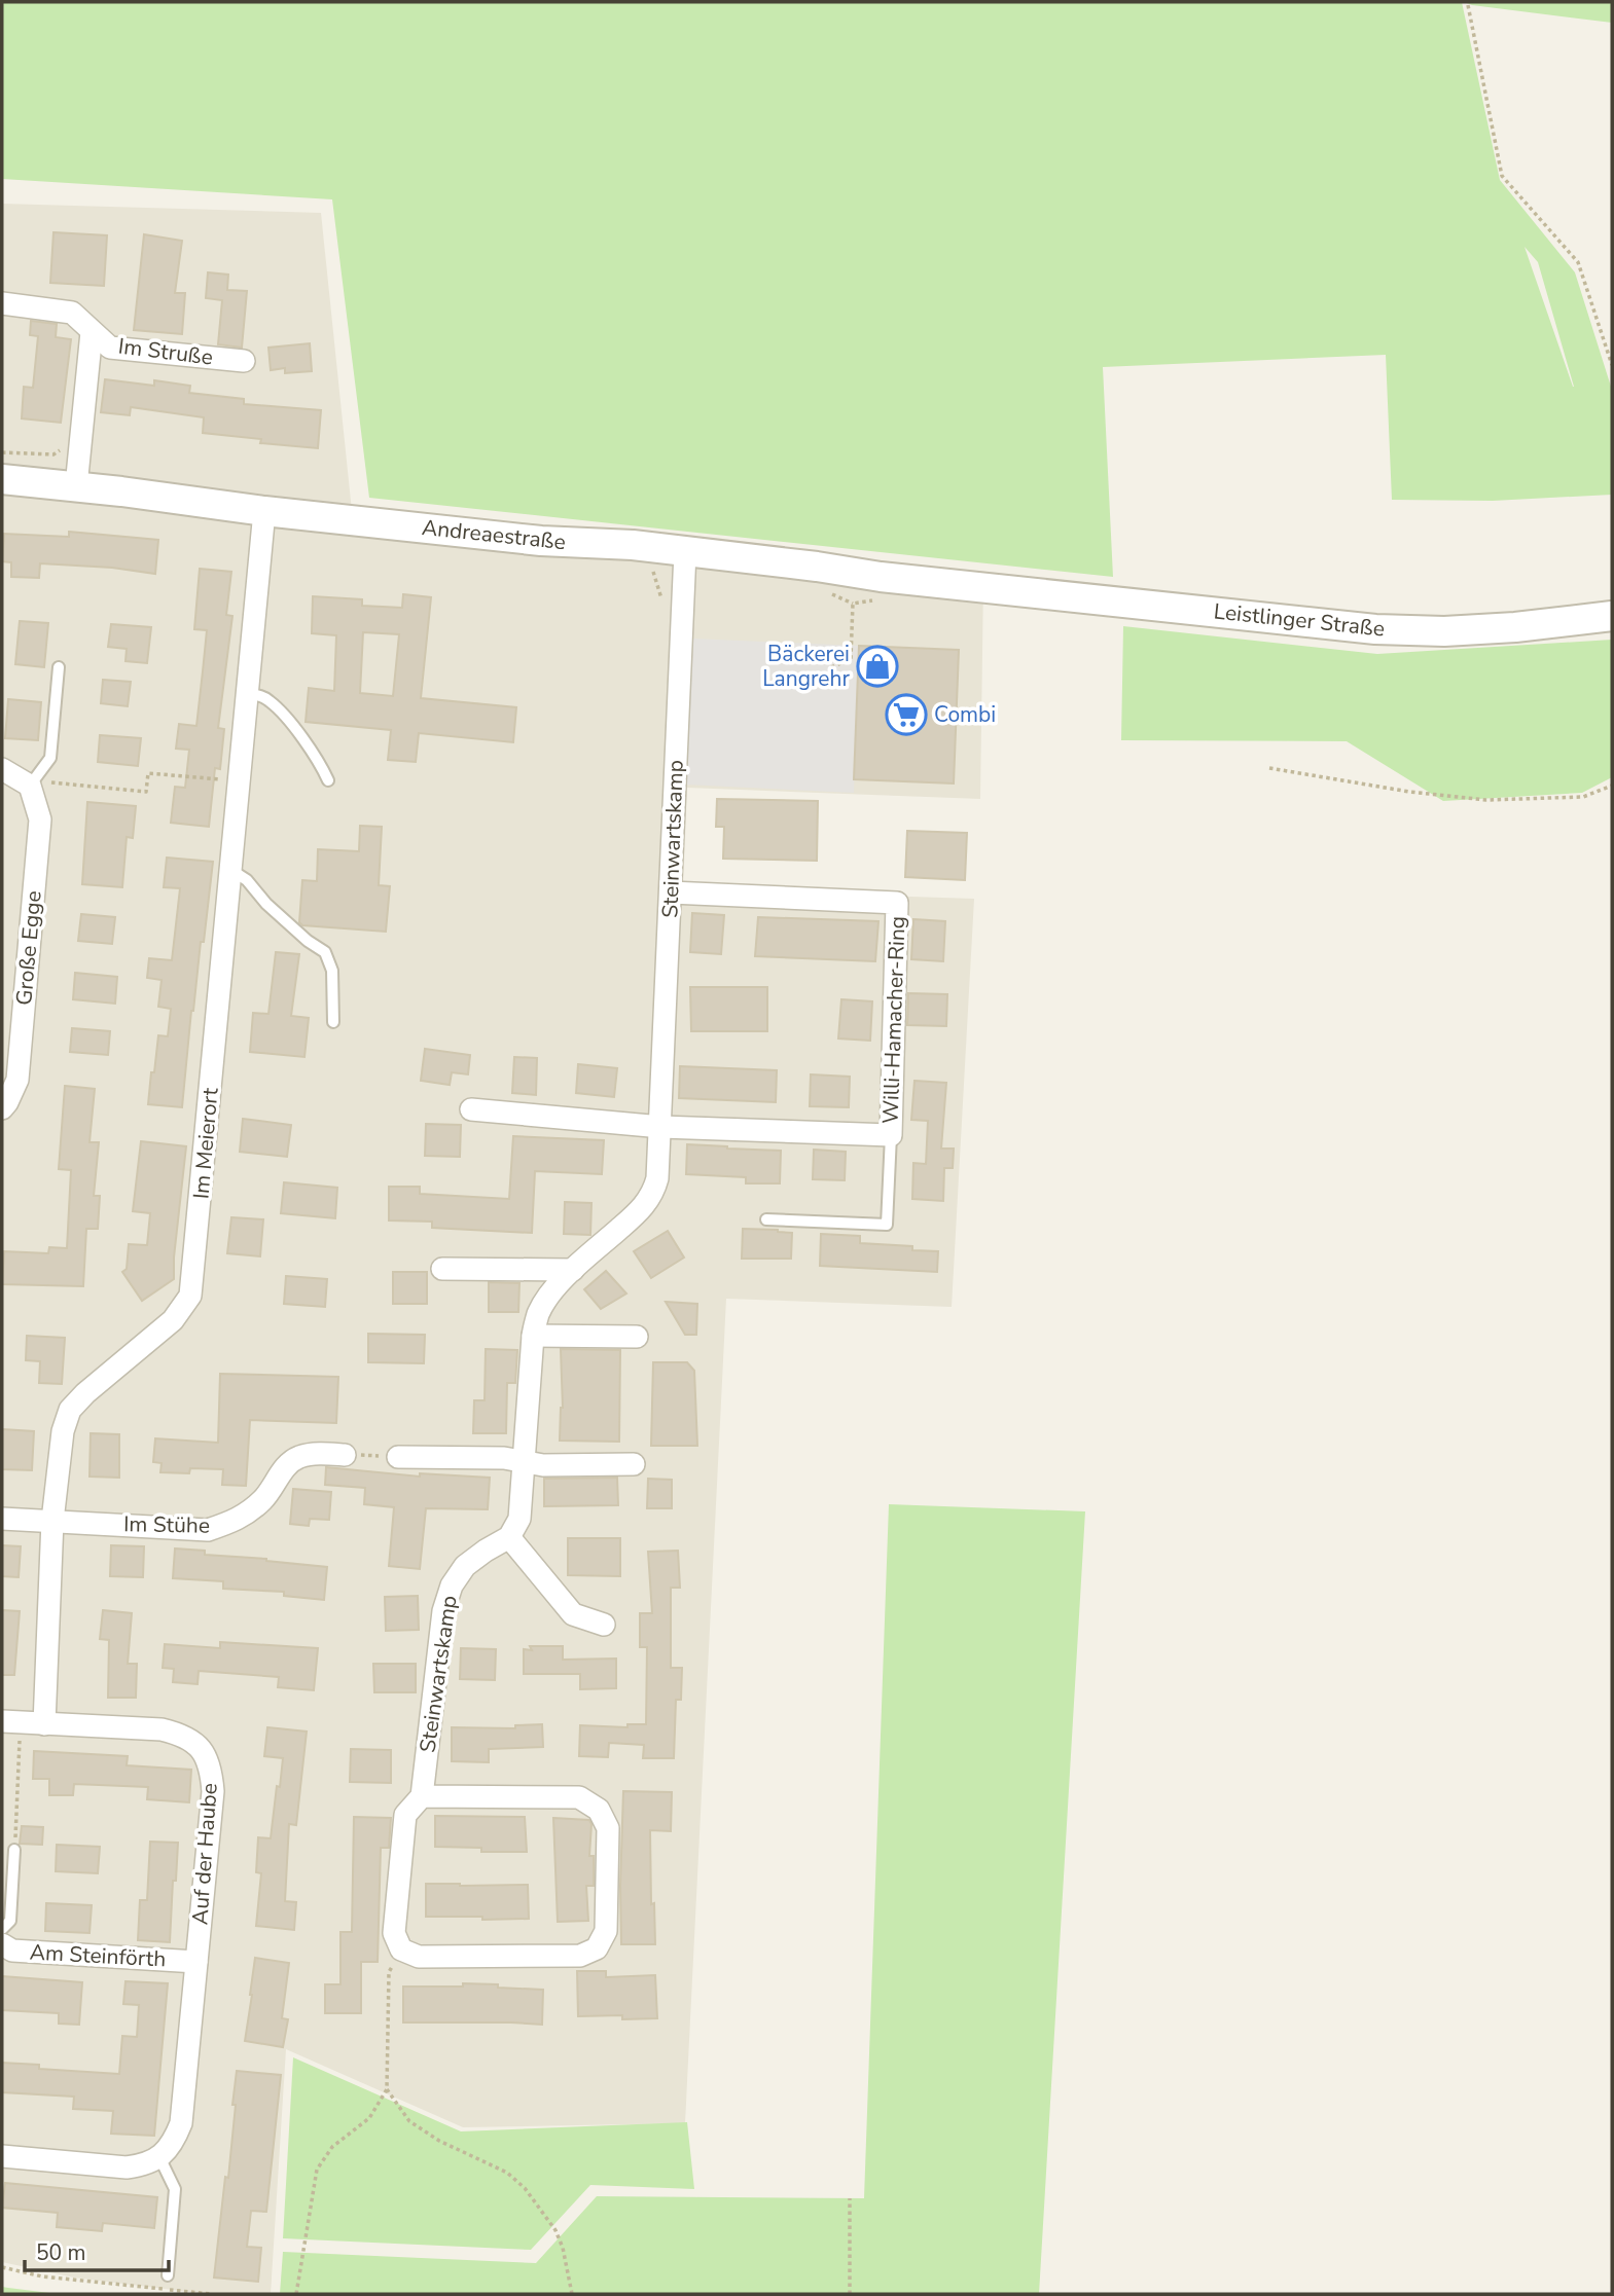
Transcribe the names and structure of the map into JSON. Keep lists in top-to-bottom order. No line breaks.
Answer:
{"streets":{"street":["Im Struße","Andreaestraße","Leistlinger Straße","Steinwartskamp","Große Egge","Willi-Hamacher-Ring","Im Meierort","Im Stühe","Auf der Haube","Am Steinförth"]},"crossings":[["Im Struße","Andreaestraße"],["Andreaestraße","Leistlinger Straße"],["Andreaestraße","Steinwartskamp"],["Andreaestraße","Im Meierort"],["Steinwartskamp","Willi-Hamacher-Ring"],["Im Meierort","Im Stühe"],["Im Meierort","Auf der Haube"],["Auf der Haube","Am Steinförth"]],"places":{"shop":["Bäckerei Langrehr"],"supermarket":["Combi"]},"scale_bar":"50 m"}
